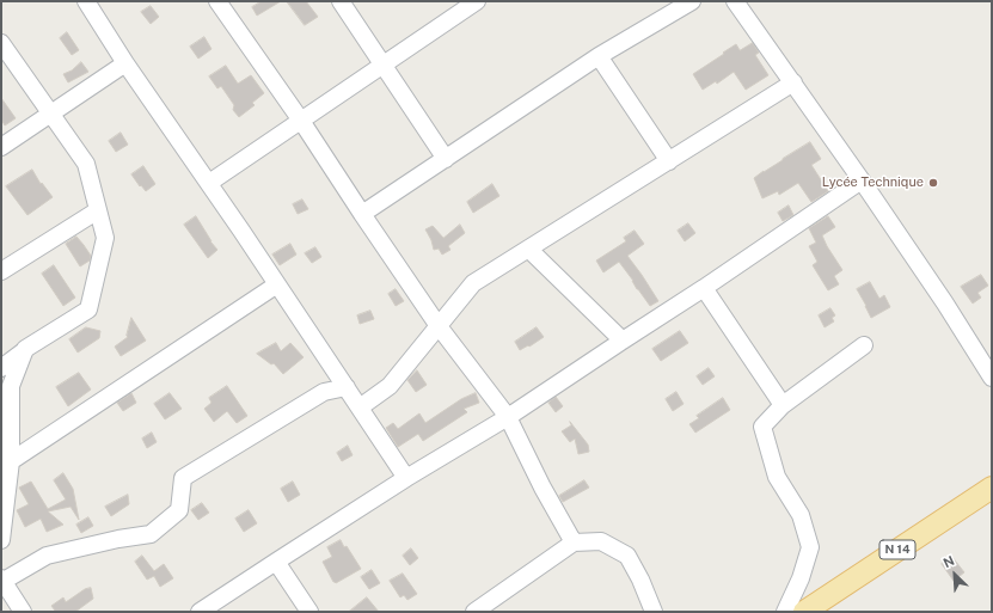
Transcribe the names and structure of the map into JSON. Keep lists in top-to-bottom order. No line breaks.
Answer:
{"streets":{"main road":["N 14"]},"places":["Lycée Technique"],"north":"top left"}
